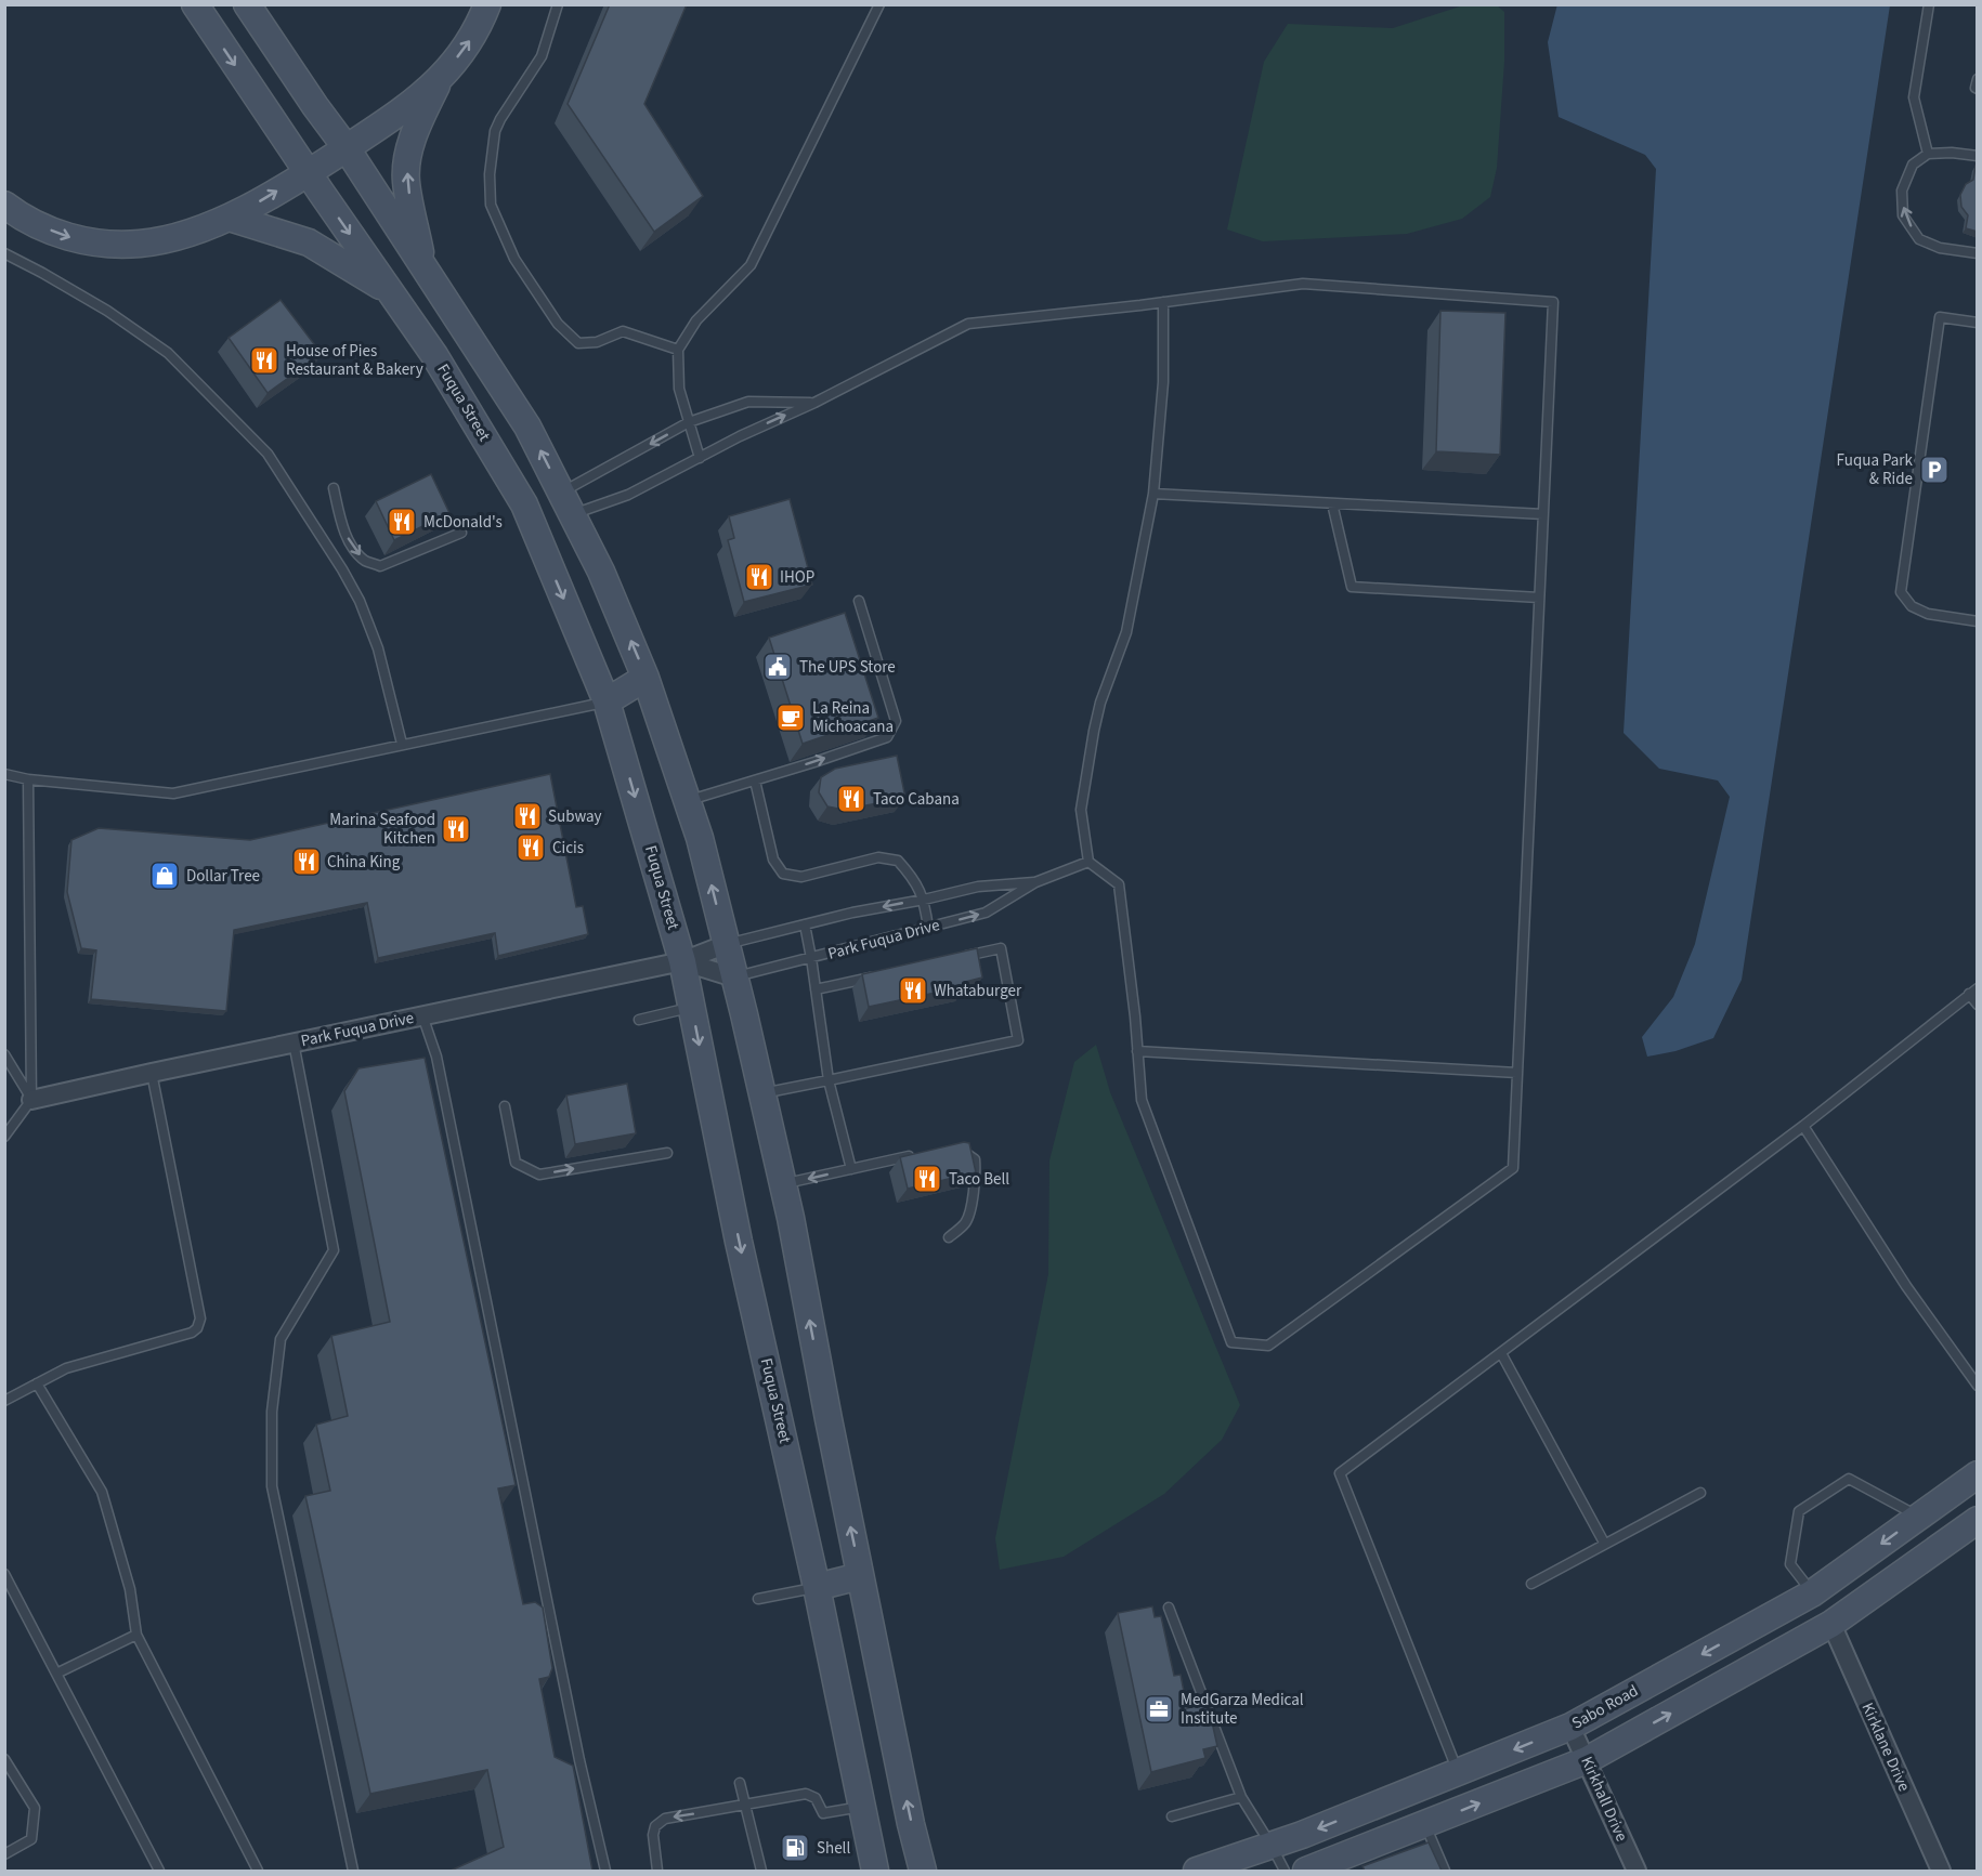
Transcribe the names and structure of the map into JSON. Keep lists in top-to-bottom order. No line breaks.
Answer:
{"streets":{"main road":["Fuqua Street","Sabo Road"],"street":["Park Fuqua Drive","Kirklane Drive","Kirkhall Drive"]},"crossings":[["Fuqua Street","Park Fuqua Drive"],["Sabo Road","Kirkhall Drive"]],"places":{"restaurant":["House of Pies Restaurant & Bakery","McDonald's","IHOP","Taco Cabana","Subway","Marina Seafood Kitchen","Cicis","China King","Whataburger","Taco Bell"],"parking":["Fuqua Park & Ride"],"public building":["The UPS Store"],"cafe":["La Reina Michoacana"],"shop":["Dollar Tree"],"office":["MedGarza Medical Institute"],"fuel station":["Shell"]}}
